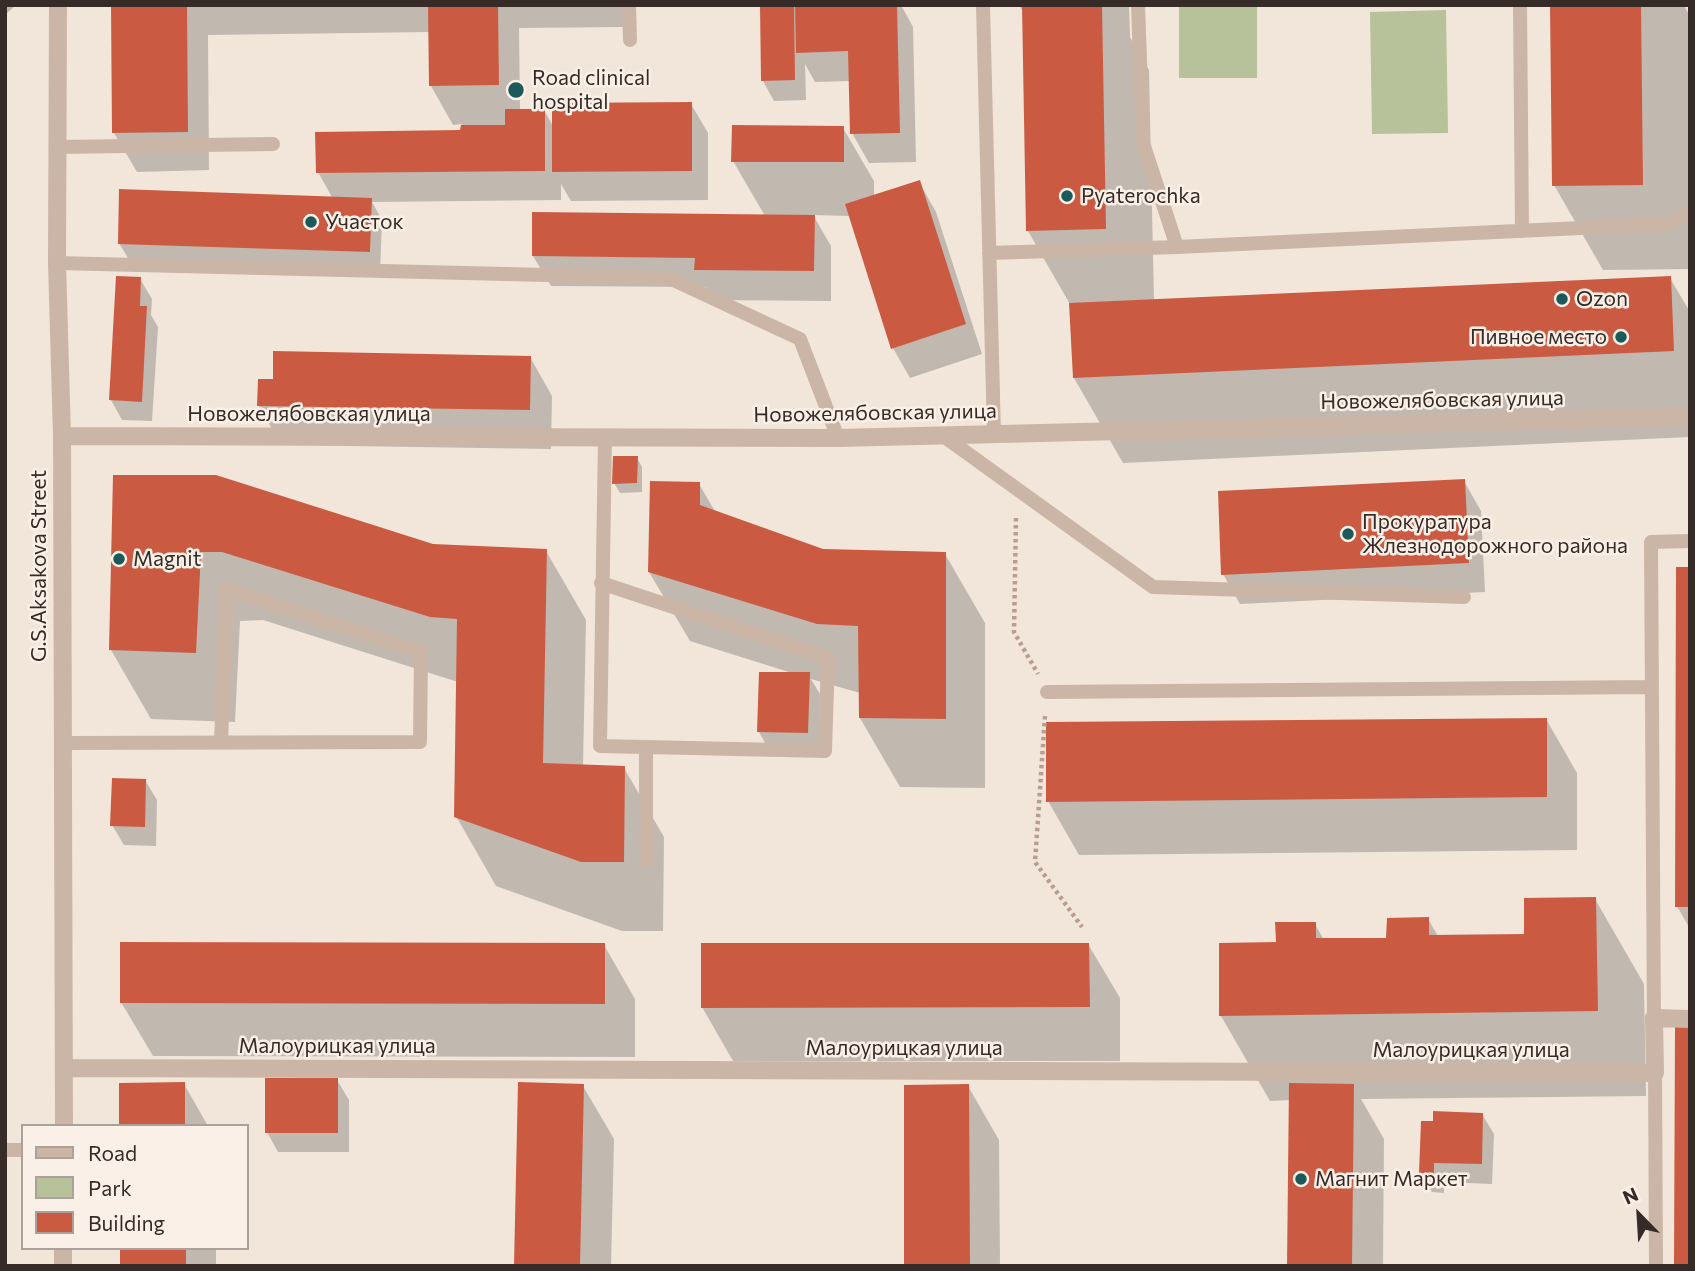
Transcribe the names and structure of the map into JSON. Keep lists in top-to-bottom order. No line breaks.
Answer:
{"streets":{"street":["Новожелябовская улица","G.S.Aksakova Street","Малоурицкая улица"]},"crossings":[["Новожелябовская улица","G.S.Aksakova Street"],["G.S.Aksakova Street","Малоурицкая улица"]],"places":["Road clinical hospital","Pyaterochka","Участок","Ozon","Пивное место","Прокуратура Жлезнодорожного района","Magnit","Магнит Маркет"],"legend":["Road","Park","Building"],"north":"top left"}
